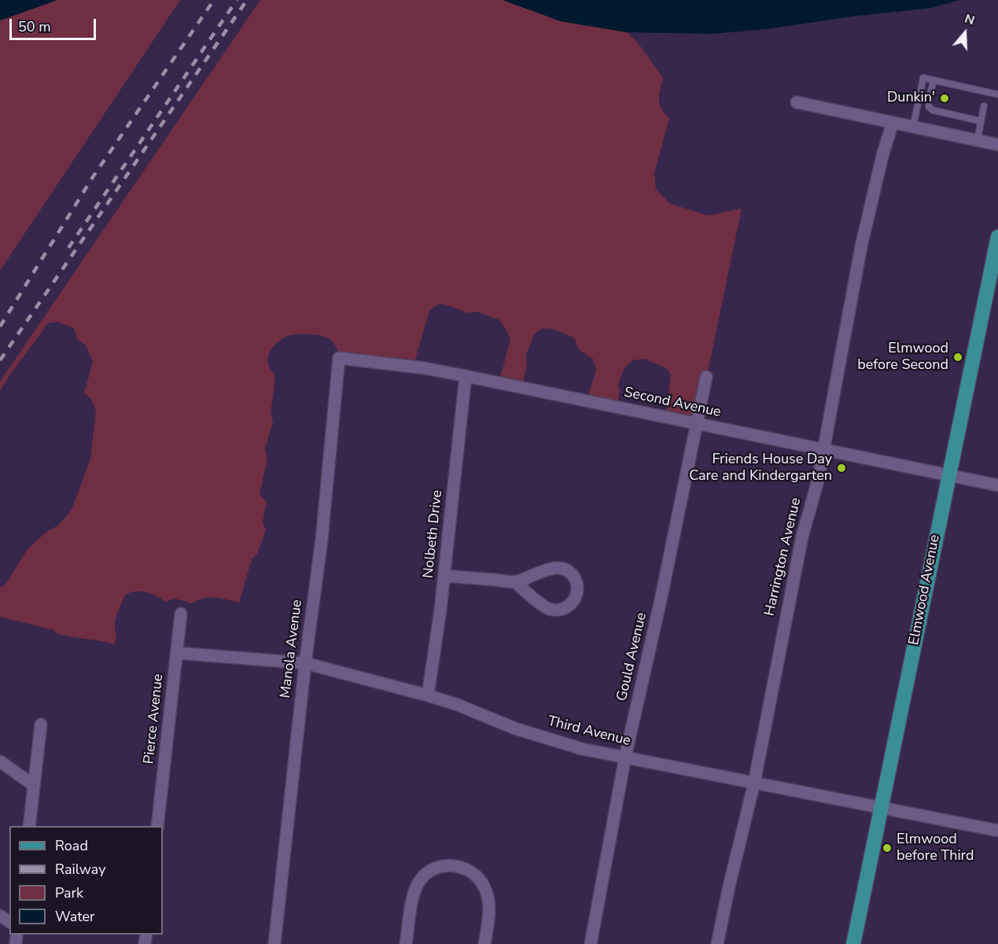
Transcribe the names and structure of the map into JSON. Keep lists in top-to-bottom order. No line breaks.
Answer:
{"streets":{"main road":["Elmwood Avenue"],"street":["Second Avenue","Nolbeth Drive","Harrington Avenue","Manola Avenue","Gould Avenue","Pierce Avenue","Third Avenue"]},"crossings":[["Second Avenue","Nolbeth Drive"],["Second Avenue","Harrington Avenue"],["Second Avenue","Elmwood Avenue"],["Second Avenue","Manola Avenue"],["Second Avenue","Gould Avenue"],["Nolbeth Drive","Third Avenue"],["Harrington Avenue","Third Avenue"],["Elmwood Avenue","Third Avenue"],["Manola Avenue","Third Avenue"],["Gould Avenue","Third Avenue"],["Pierce Avenue","Third Avenue"]],"places":["Dunkin'","Elmwood before Second","Friends House Day Care and Kindergarten","Elmwood before Third"],"legend":["Road","Railway","Park","Water"],"scale_bar":"50 m","north":"top"}
